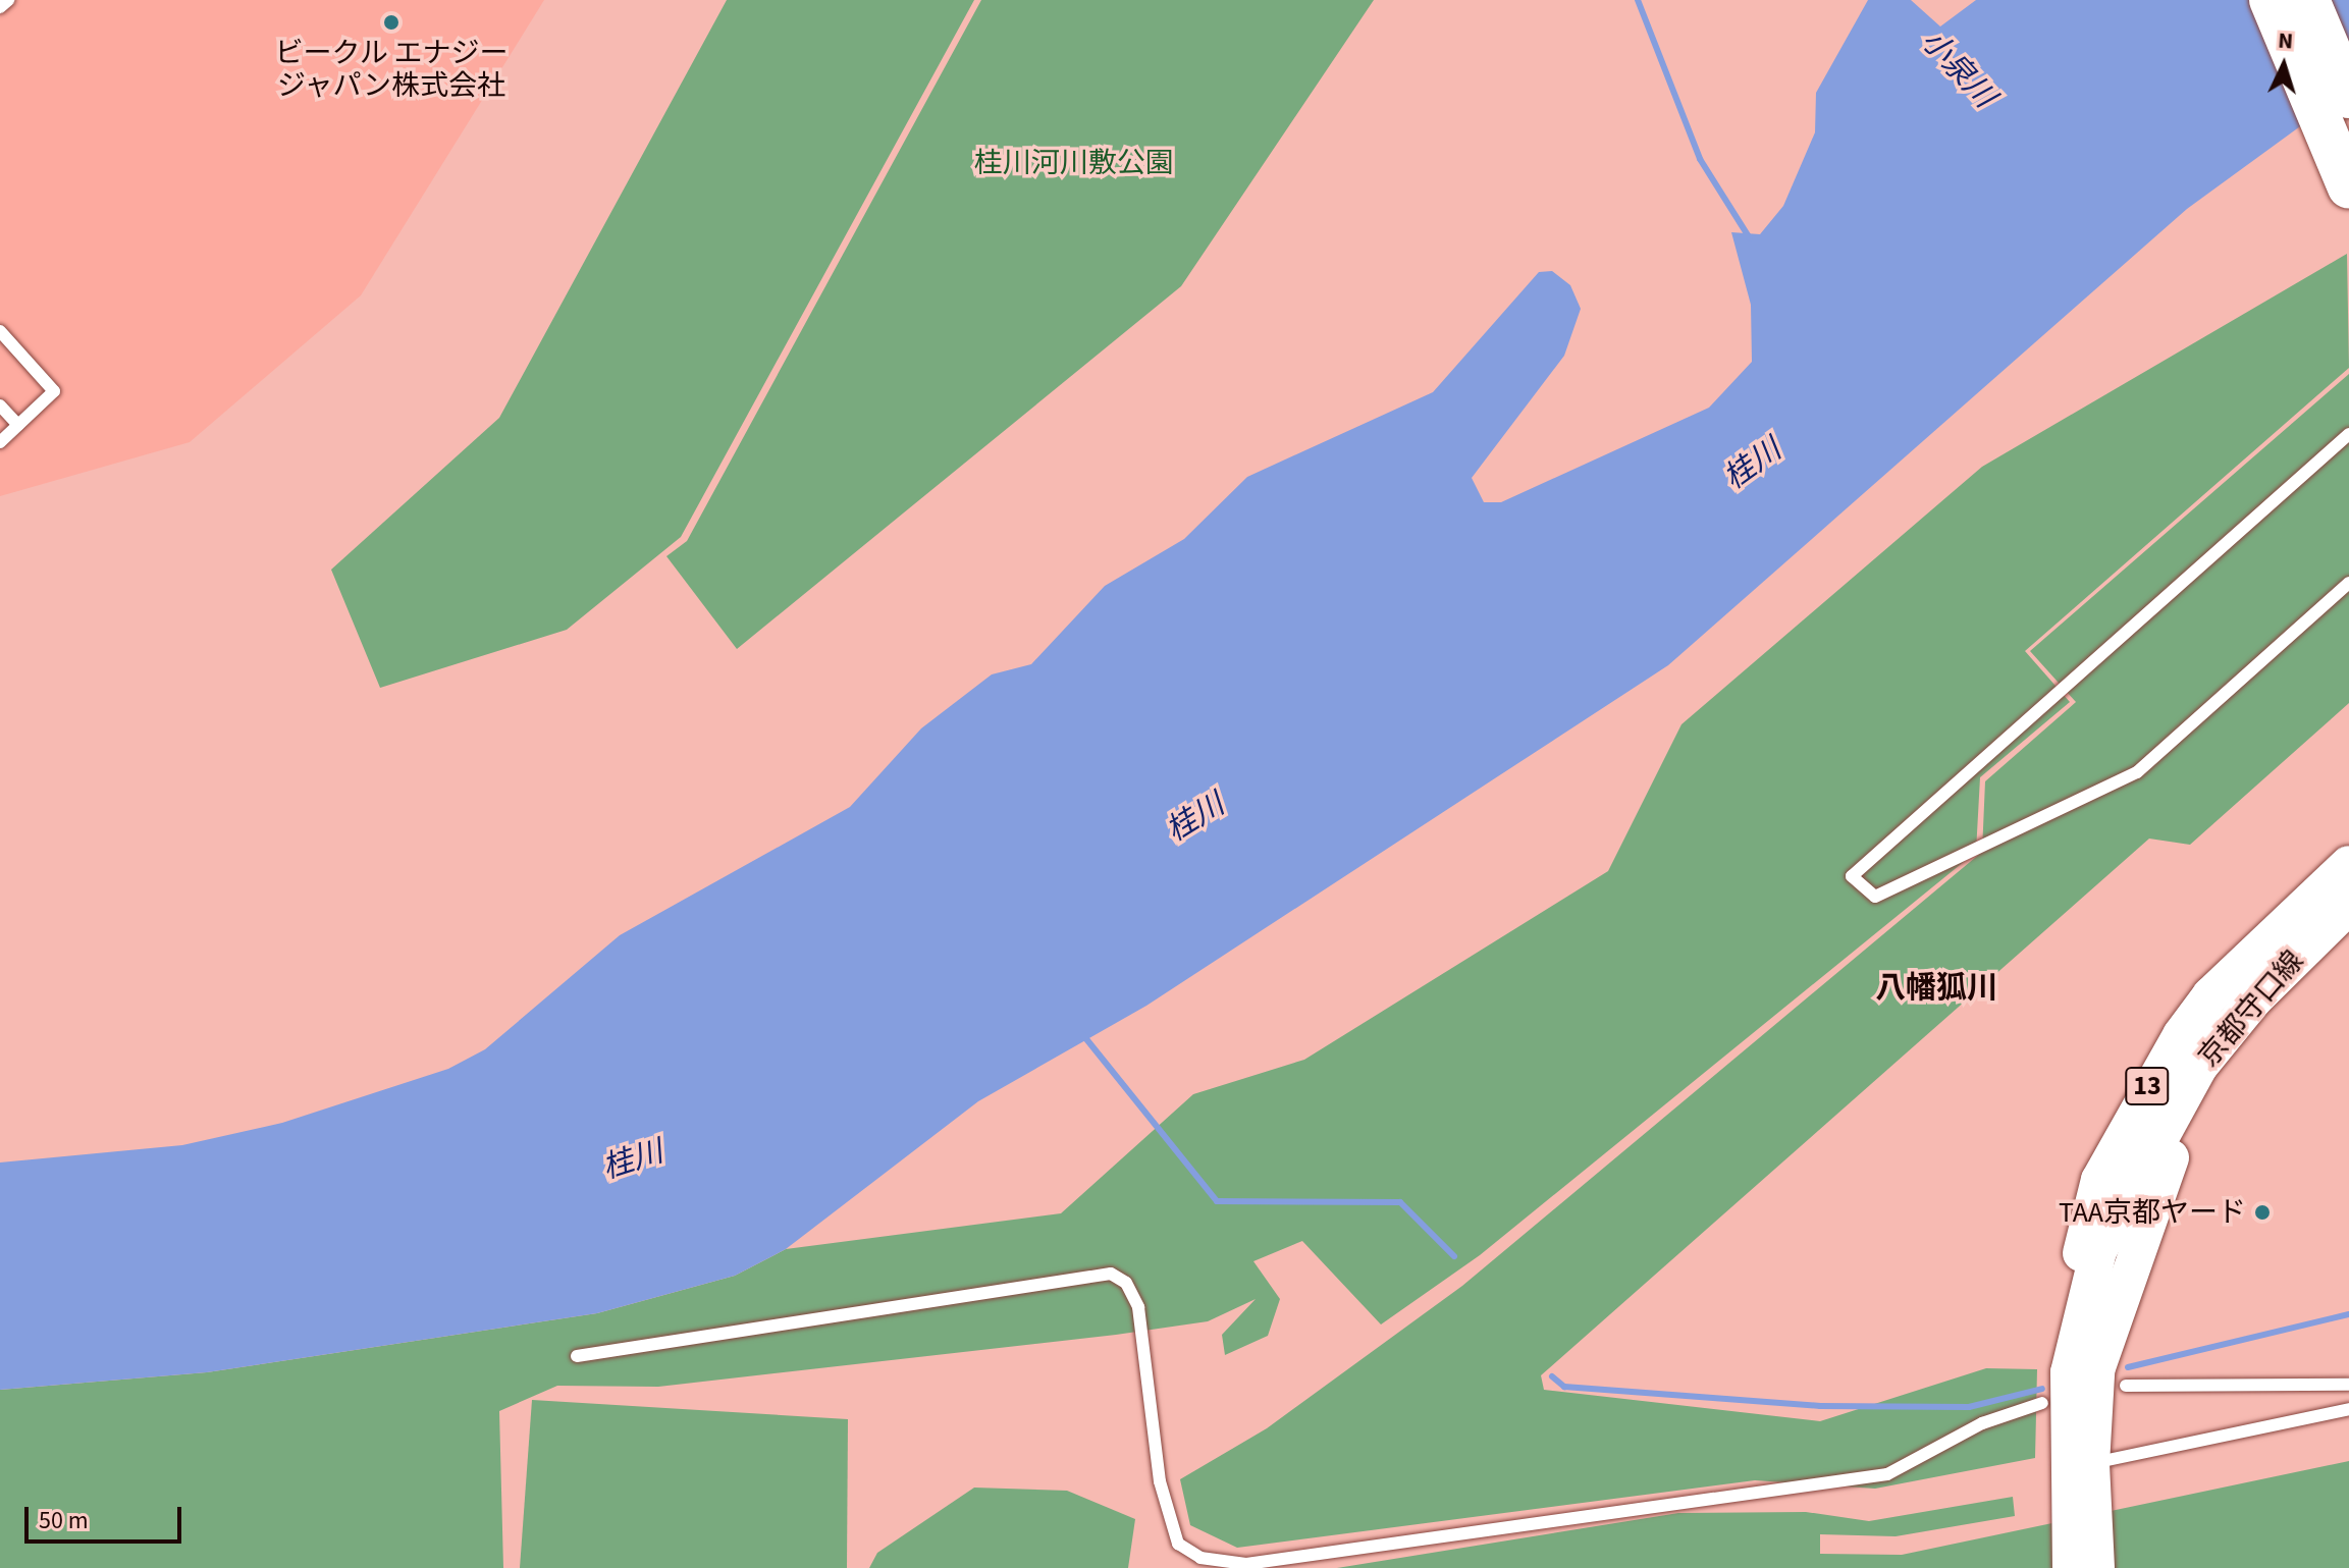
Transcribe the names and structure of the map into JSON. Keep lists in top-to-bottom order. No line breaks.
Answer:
{"streets":{"main road":["京都守口線","13"]},"crossings":[["京都守口線","13"]],"districts":["八幡狐川"],"water":["小泉川","桂川"],"parks":["桂川河川敷公園"],"places":["ビークル エナジー ジャパン株式会社","TAA京都ヤード"],"scale_bar":"50 m","north":"top"}
